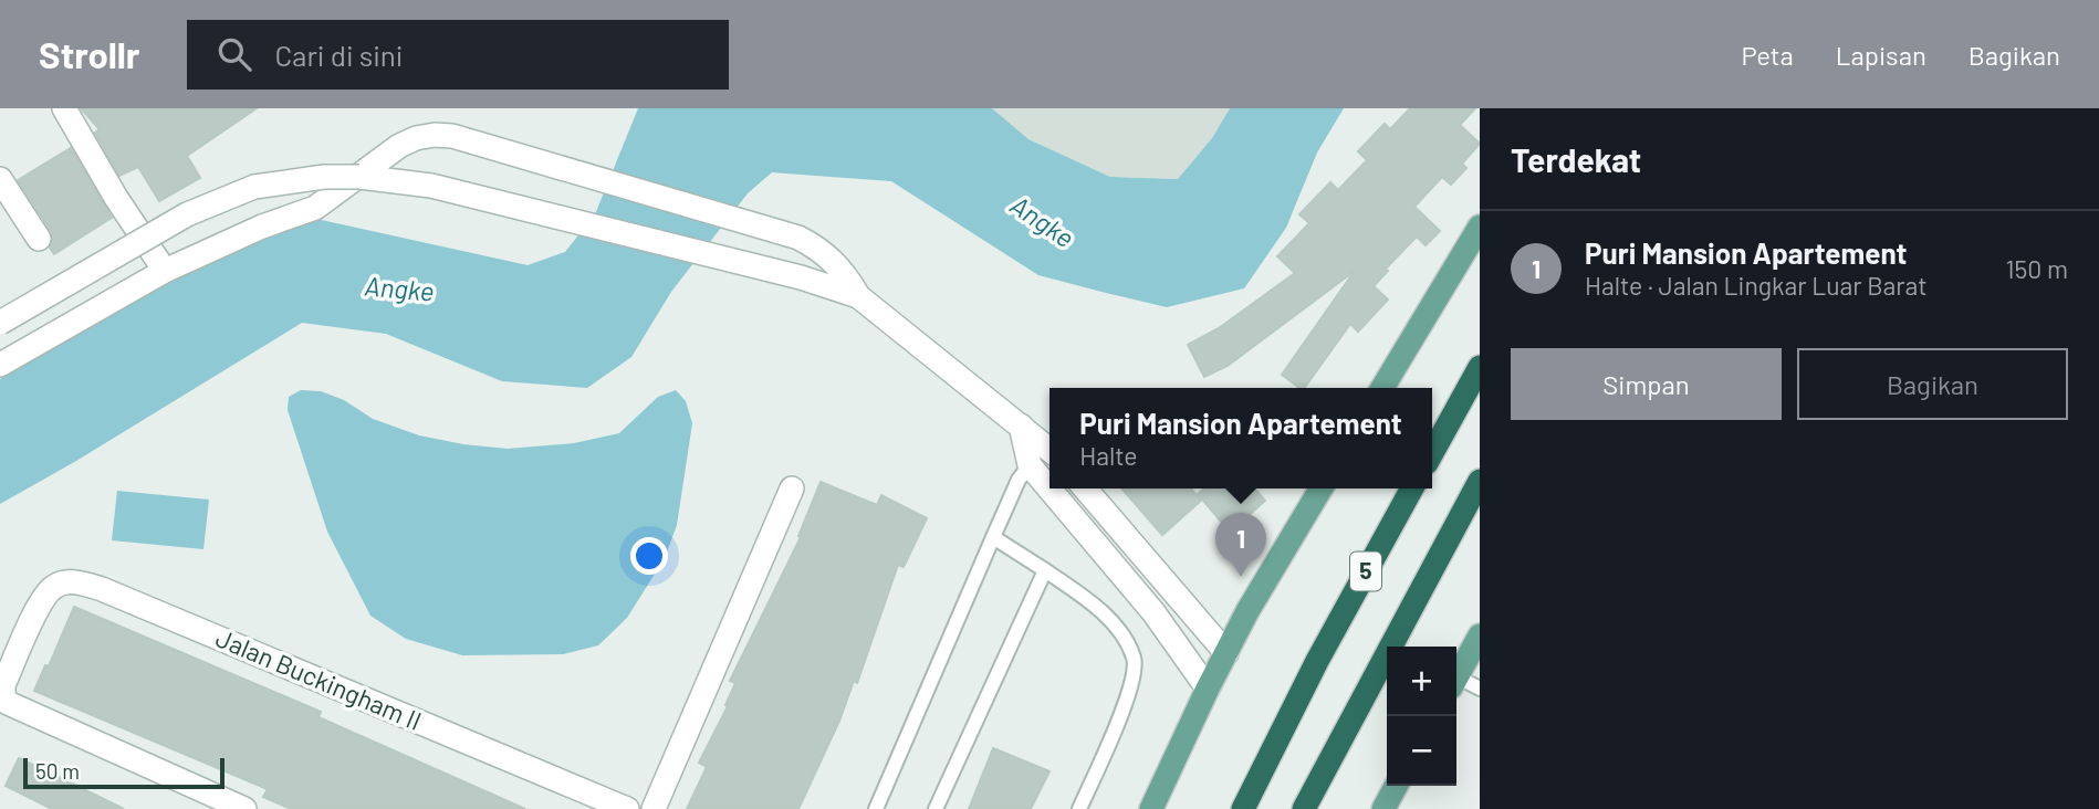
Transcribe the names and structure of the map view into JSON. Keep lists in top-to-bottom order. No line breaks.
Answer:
{"streets":{"highway":["5"],"street":["Jalan Buckingham II"]},"water":["Angke"],"scale_bar":"50 m","page":{"header":"Strollr","search":"Cari di sini","nav":["Peta","Lapisan","Bagikan"],"heading":"Terdekat","list":[{"mark":"1","name":"Puri Mansion Apartement","note":"Halte · Jalan Lingkar Luar Barat","value":"150 m"}],"buttons":["Simpan","Bagikan"],"popup":["Puri Mansion Apartement","Halte"],"pins":"1","map_buttons":["+","−"],"scale":"50 m"}}
